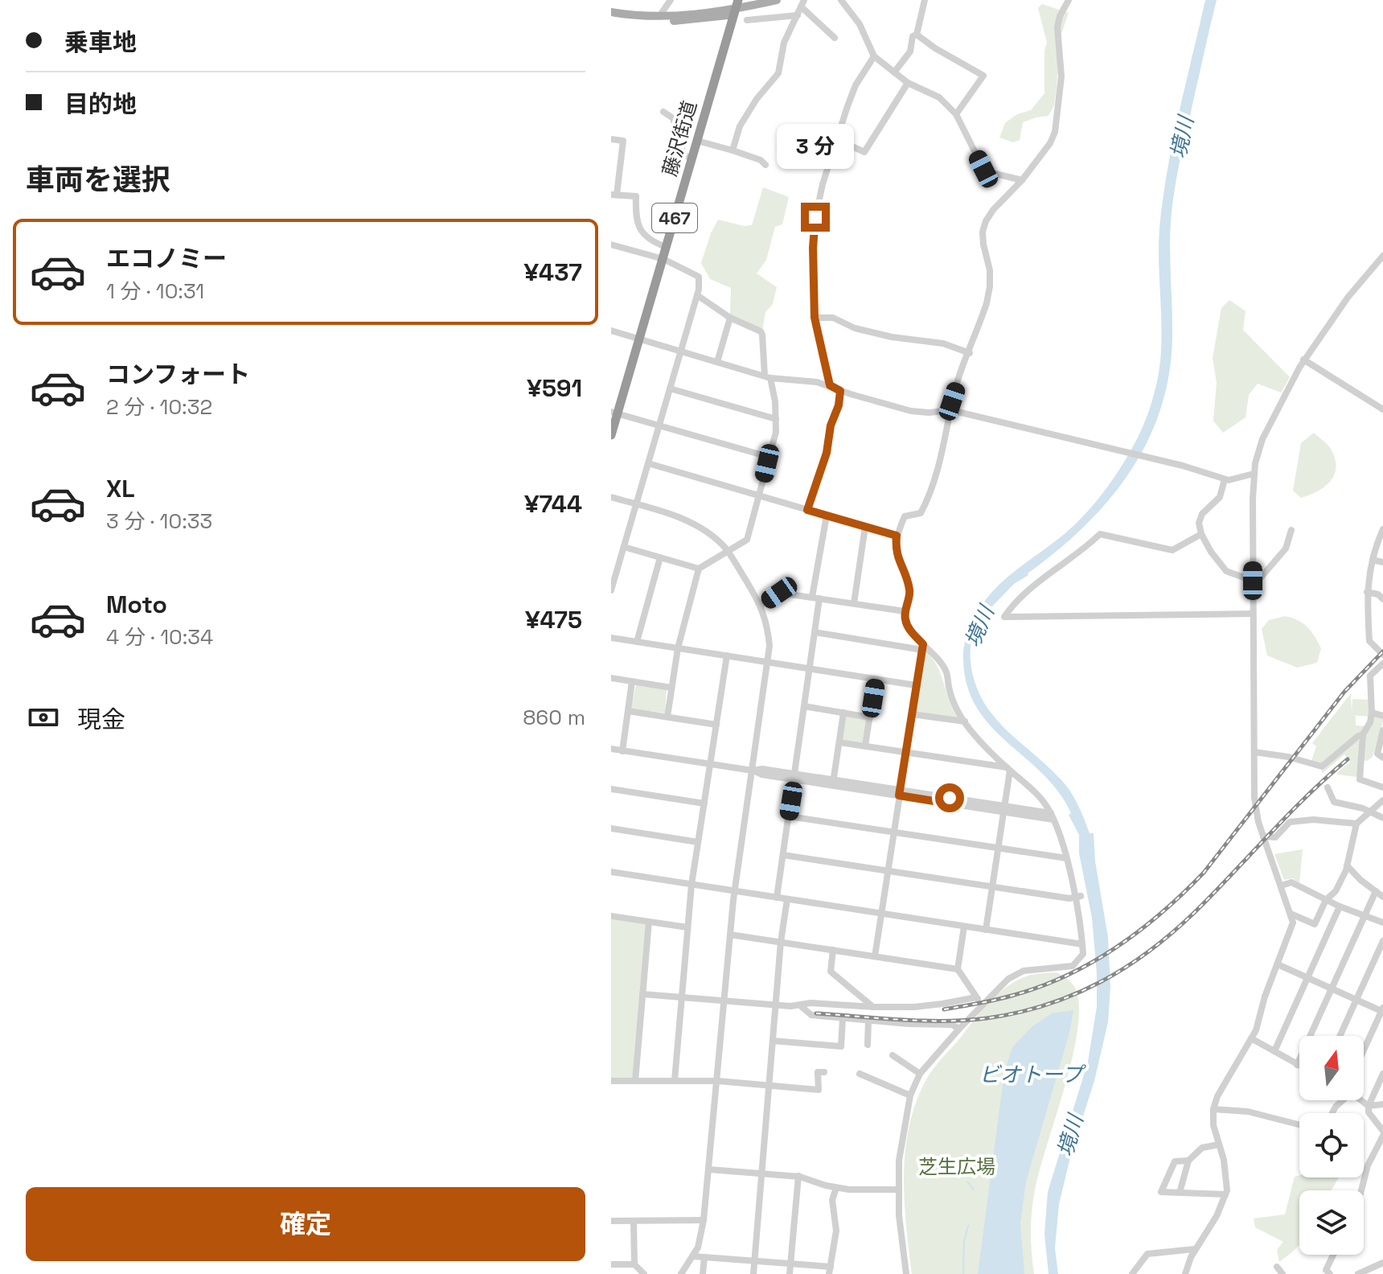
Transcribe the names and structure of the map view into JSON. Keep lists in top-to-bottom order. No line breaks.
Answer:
{"streets":{"highway":["藤沢街道","467"]},"water":["境川","ビオトープ"],"parks":["芝生広場"],"north":"top","page":{"banner":["乗車地","目的地"],"bubble":"3 分","heading":"車両を選択","list":[{"name":"エコノミー","note":"1 分 · 10:31","value":"¥437"},{"name":"コンフォート","note":"2 分 · 10:32","value":"¥591"},{"name":"XL","note":"3 分 · 10:33","value":"¥744"},{"name":"Moto","note":"4 分 · 10:34","value":"¥475"}],"pay":["現金","860 m"],"buttons":"確定"}}
